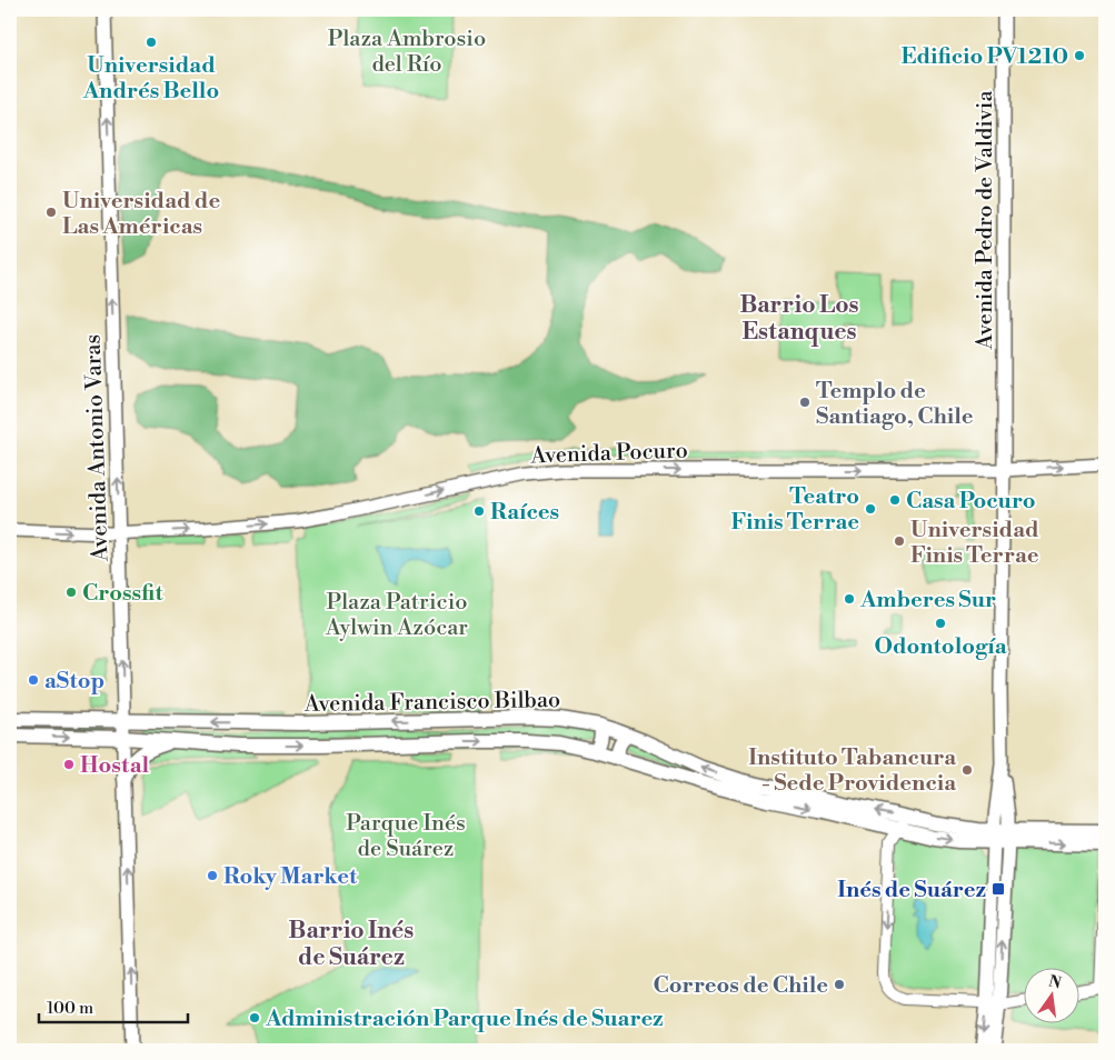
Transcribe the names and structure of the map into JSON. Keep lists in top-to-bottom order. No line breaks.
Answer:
{"streets":{"main road":["Avenida Pedro de Valdivia","Avenida Antonio Varas","Avenida Pocuro","Avenida Francisco Bilbao"]},"crossings":[["Avenida Pedro de Valdivia","Avenida Pocuro"],["Avenida Pedro de Valdivia","Avenida Francisco Bilbao"],["Avenida Antonio Varas","Avenida Pocuro"],["Avenida Antonio Varas","Avenida Francisco Bilbao"]],"one_way":["Avenida Antonio Varas","Avenida Pocuro"],"districts":["Barrio Los Estanques","Barrio Inés de Suárez"],"parks":["Plaza Ambrosio del Río","Plaza Patricio Aylwin Azócar","Parque Inés de Suárez"],"places":{"other":["Universidad Andrés Bello","Edificio PV1210","Universidad de Las Américas","Templo de Santiago, Chile","Casa Pocuro","Teatro Finis Terrae","Raíces","Universidad Finis Terrae","Crossfit","Amberes Sur","Odontología","aStop","Hostal","Instituto Tabancura - Sede Providencia","Roky Market","Correos de Chile","Administración Parque Inés de Suarez"],"transit":["Inés de Suárez"]},"scale_bar":"100 m","north":"top"}
